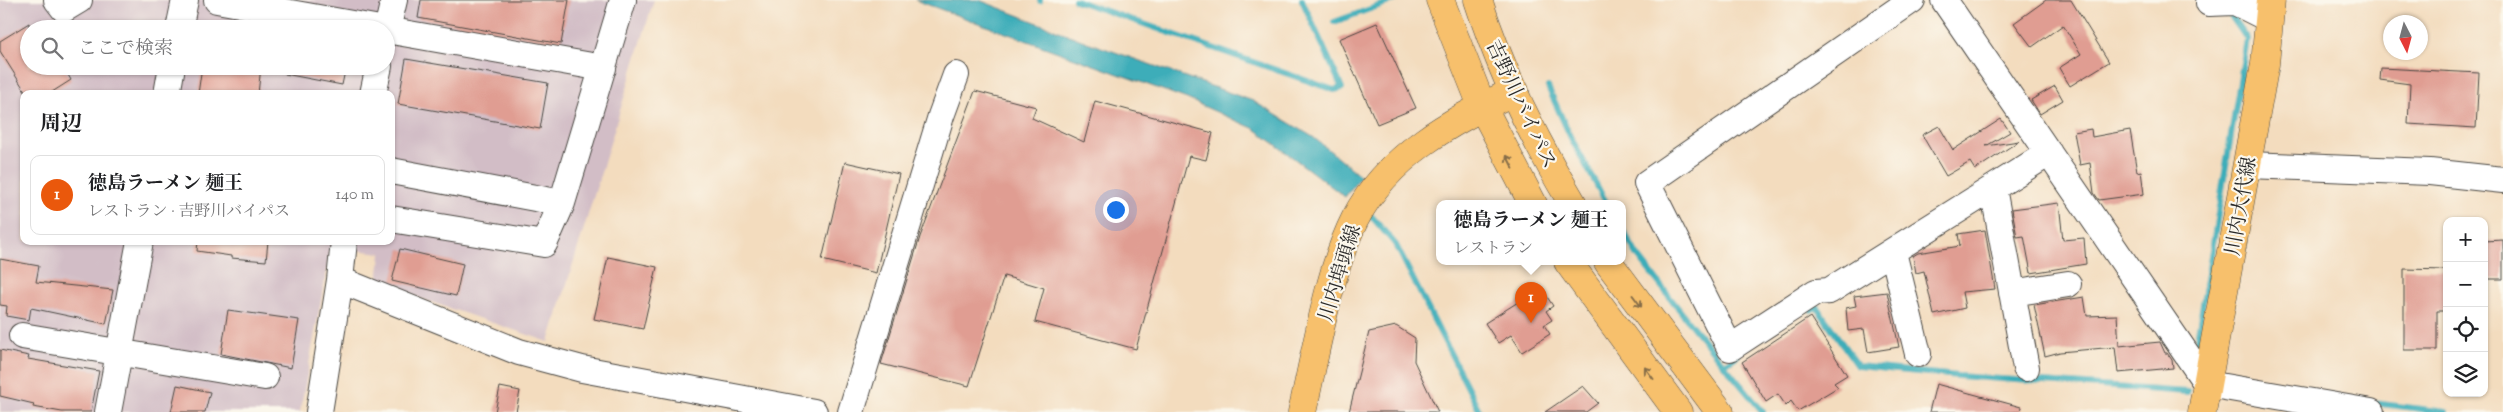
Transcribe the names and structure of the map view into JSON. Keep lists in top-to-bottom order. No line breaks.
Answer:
{"streets":{"main road":["吉野川バイパス","川内大代線","川内埠頭線"]},"crossings":[["吉野川バイパス","川内埠頭線"]],"north":"bottom","page":{"search":"ここで検索","heading":"周辺","list":[{"mark":"1","name":"徳島ラーメン 麺王","note":"レストラン · 吉野川バイパス","value":"140 m"}],"popup":["徳島ラーメン 麺王","レストラン"],"map_buttons":["+","−"],"pins":"1"}}
